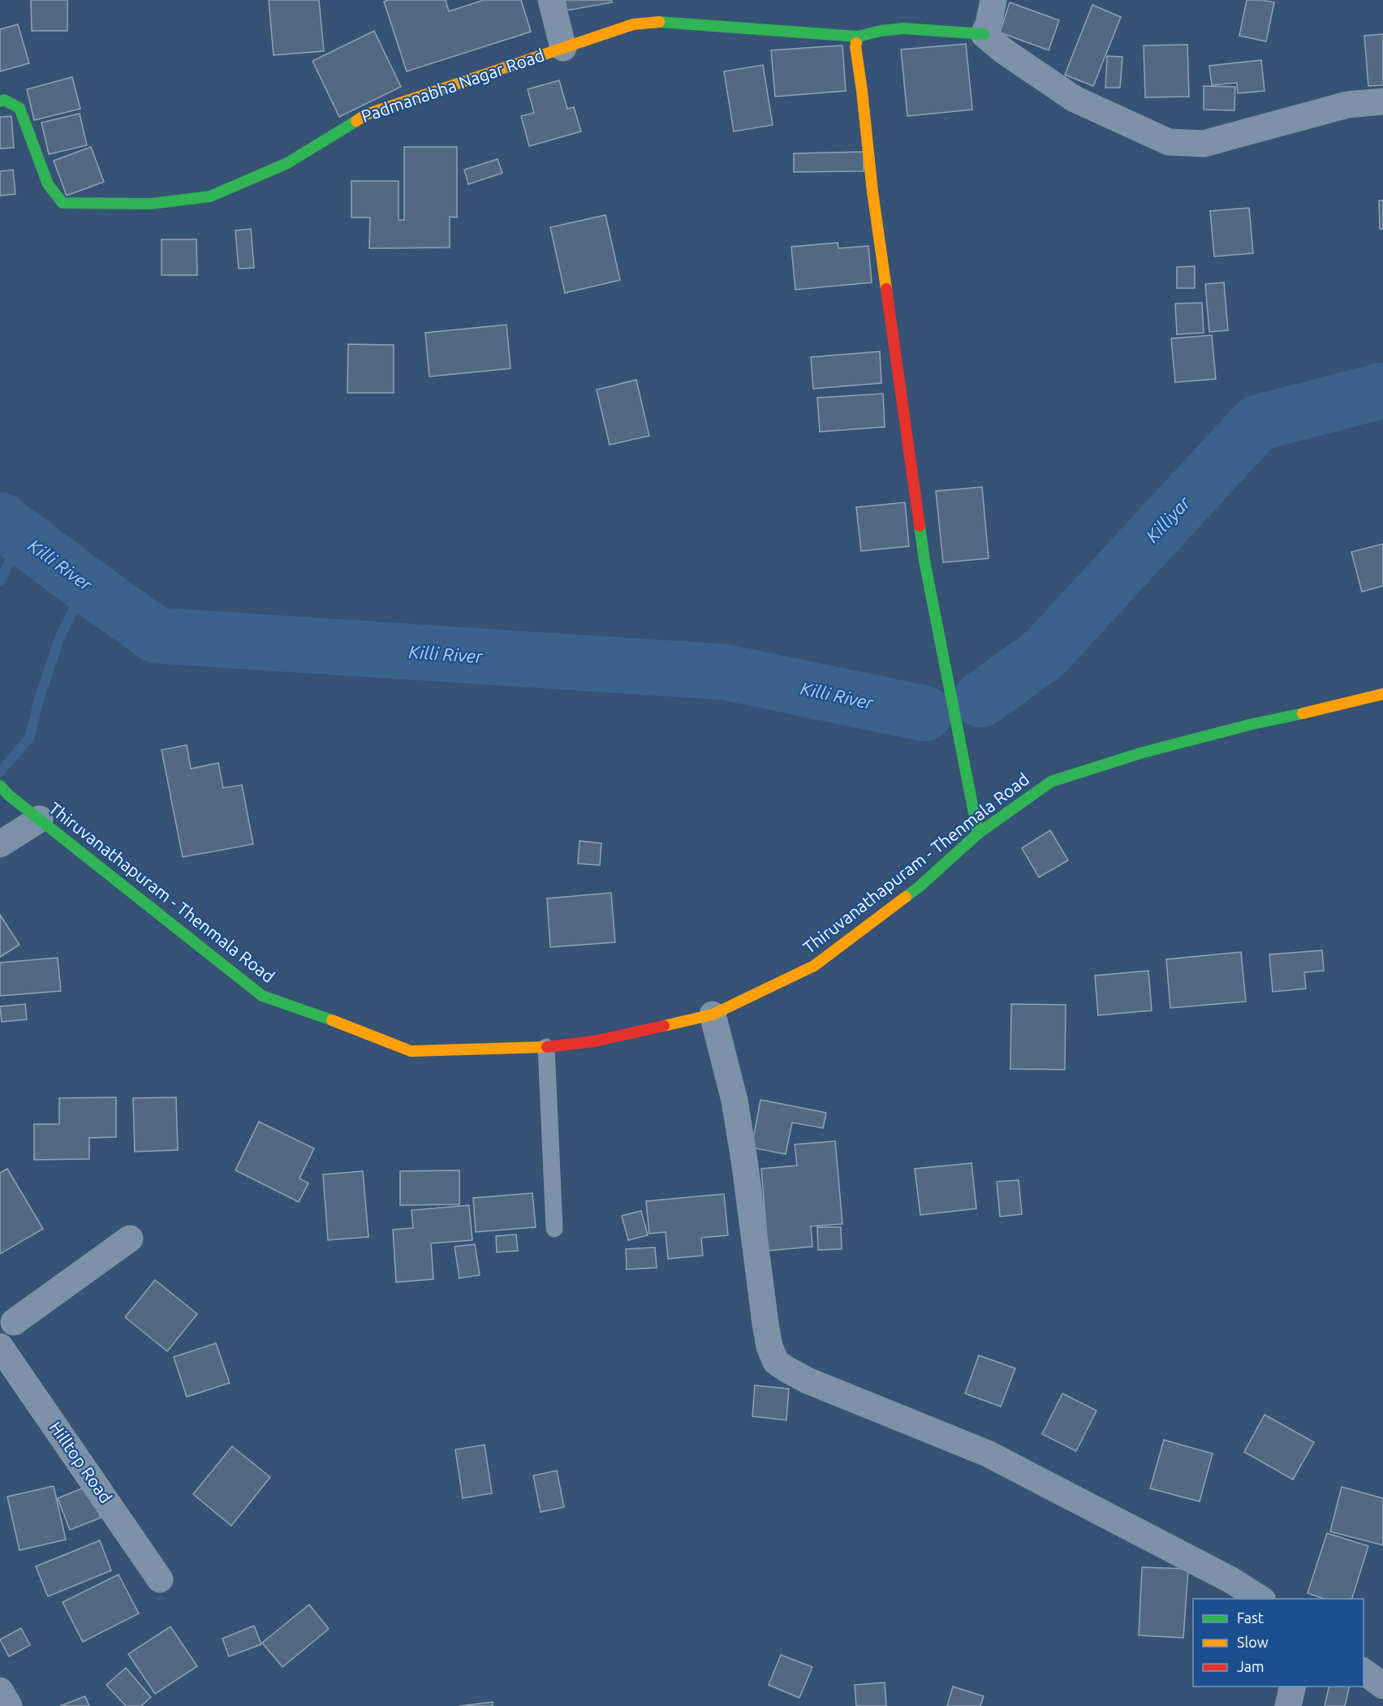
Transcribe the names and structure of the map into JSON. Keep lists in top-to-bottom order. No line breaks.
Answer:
{"streets":{"street":["Padmanabha Nagar Road","Thiruvanathapuram - Thenmala Road","Hilltop Road"]},"water":["Killiyar","Killi River"],"legend":["Fast","Slow","Jam"]}
